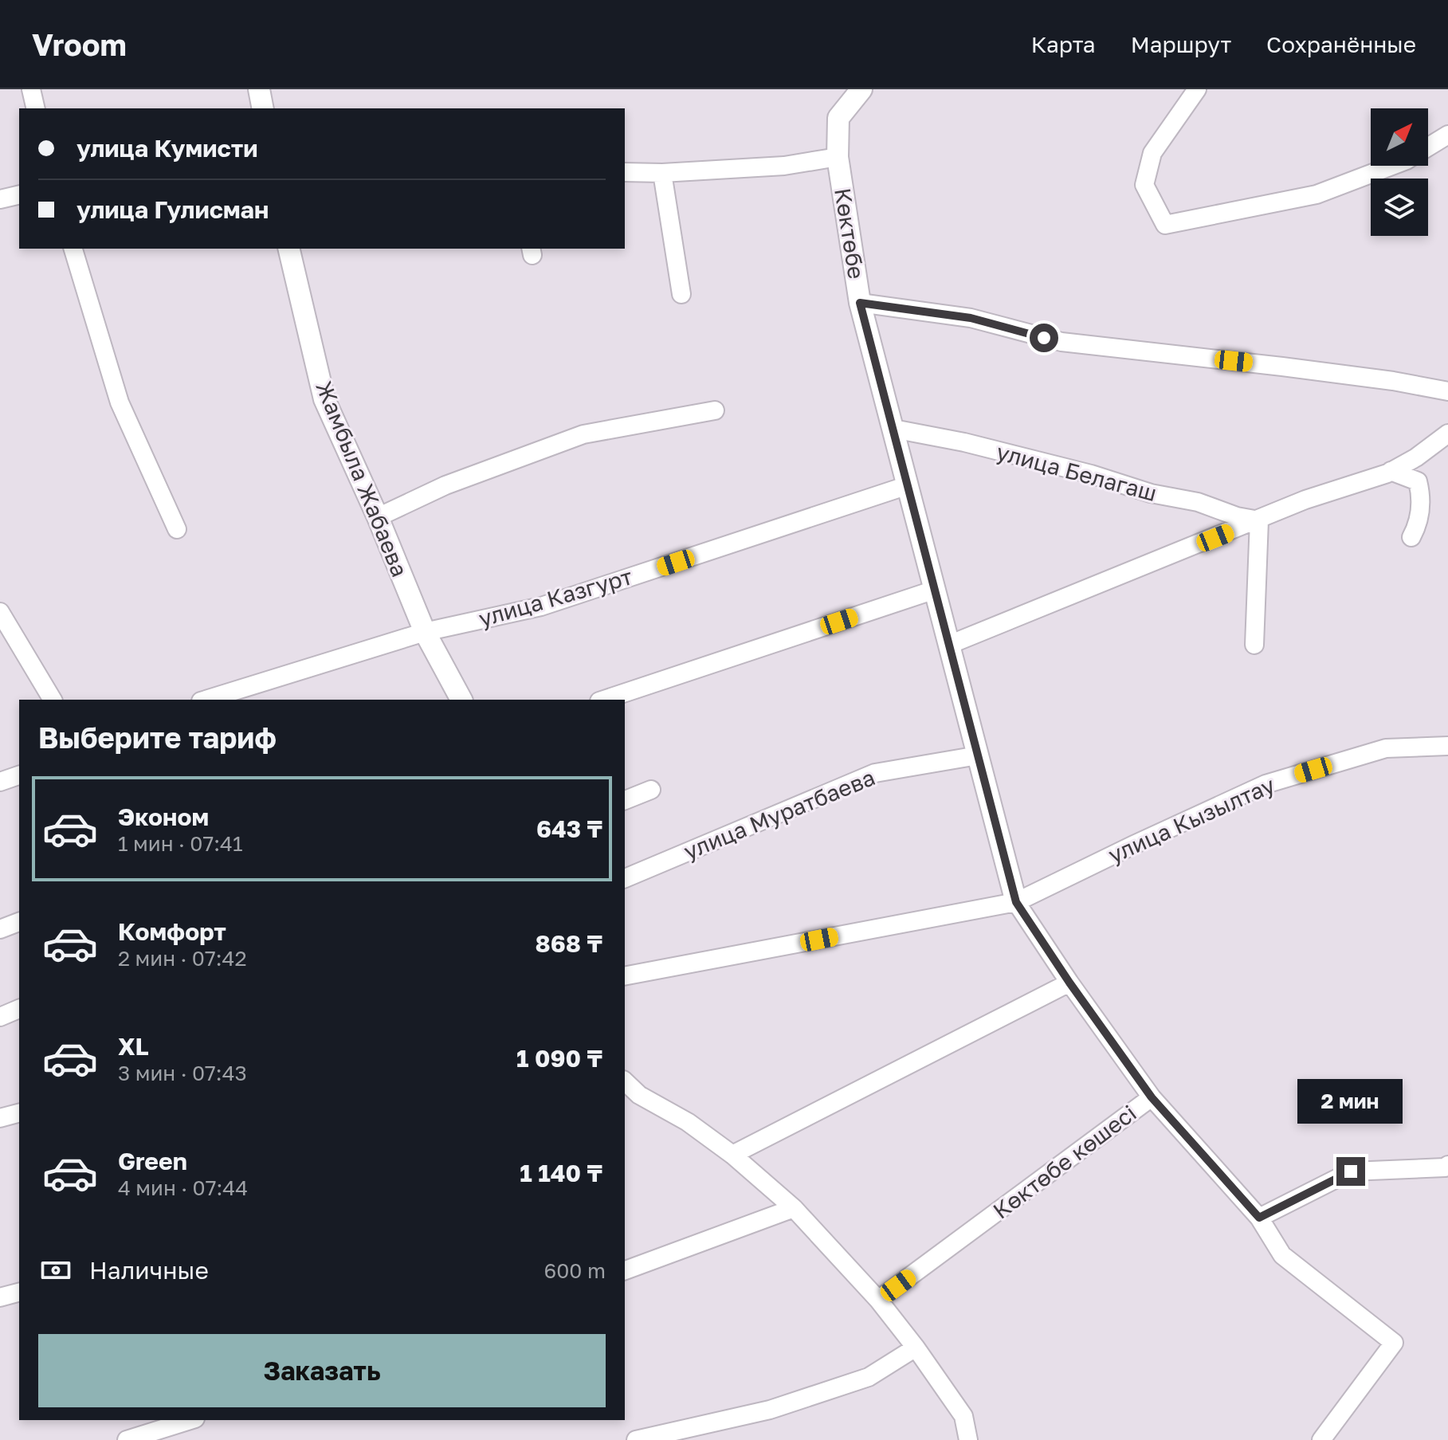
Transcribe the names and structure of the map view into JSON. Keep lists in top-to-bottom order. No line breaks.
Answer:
{"streets":{"street":["Көктөбе","улица Белагаш","Жамбыла Жабаева","улица Казгурт","улица Муратбаева","улица Кызылтау","Көктөбе көшесі"]},"crossings":[["Көктөбе","улица Белагаш"],["Көктөбе","улица Казгурт"],["Көктөбе","улица Муратбаева"],["Көктөбе","улица Кызылтау"],["Көктөбе","Көктөбе көшесі"],["Жамбыла Жабаева","улица Казгурт"],["улица Кызылтау","Көктөбе көшесі"]],"north":"top right","page":{"header":"Vroom","nav":["Карта","Маршрут","Сохранённые"],"banner":["улица Кумисти","улица Гулисман"],"heading":"Выберите тариф","list":[{"name":"Эконом","note":"1 мин · 07:41","value":"643 ₸"},{"name":"Комфорт","note":"2 мин · 07:42","value":"868 ₸"},{"name":"XL","note":"3 мин · 07:43","value":"1 090 ₸"},{"name":"Green","note":"4 мин · 07:44","value":"1 140 ₸"}],"bubble":"2 мин","pay":["Наличные","600 m"],"buttons":"Заказать"}}
